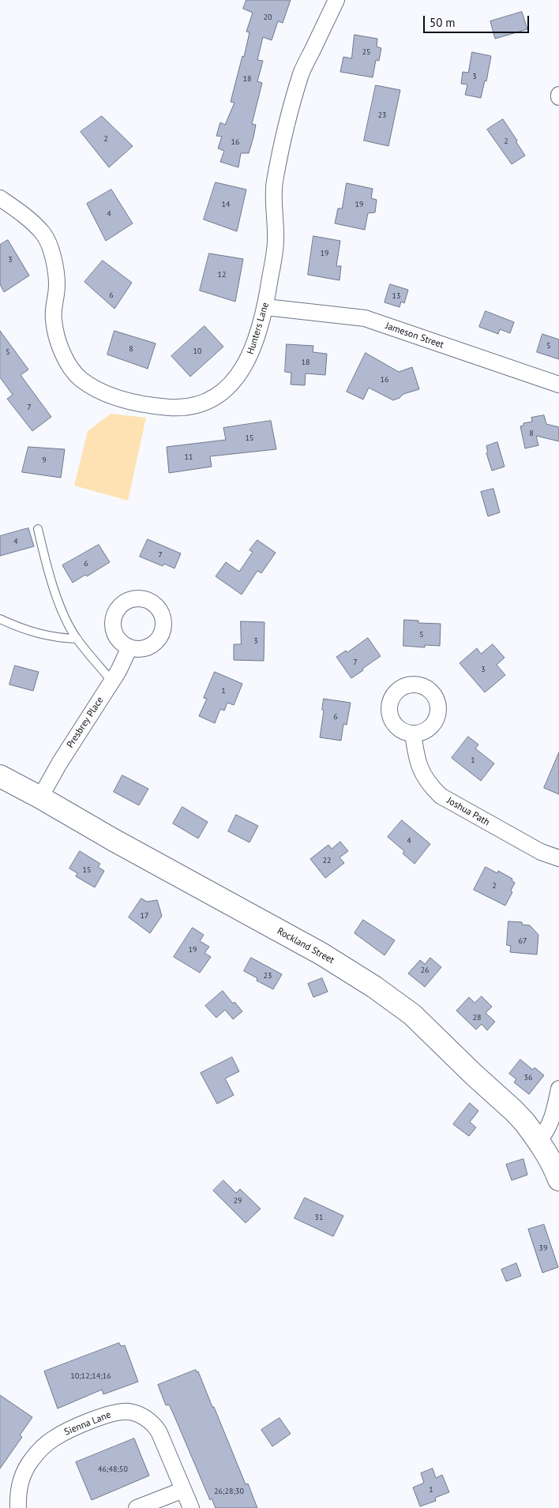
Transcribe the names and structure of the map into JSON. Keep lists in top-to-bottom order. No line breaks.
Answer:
{"streets":{"street":["Hunters Lane","Jameson Street","Presbrey Place","Joshua Path","Rockland Street","Sienna Lane"]},"crossings":[["Hunters Lane","Jameson Street"],["Presbrey Place","Rockland Street"]],"house_numbers":["20","25","3","18","23","2","2","16","14","19","4","19","3","12","6","13","5","8","10","5","18","16","7","8","15","11","9","4","7","6","5","3","7","3","1","6","1","4","22","15","2","17","67","19","26","23","28","36","29","31","39","10;12;14;16","46;48;50","1","26;28;30"],"scale_bar":"50 m"}
